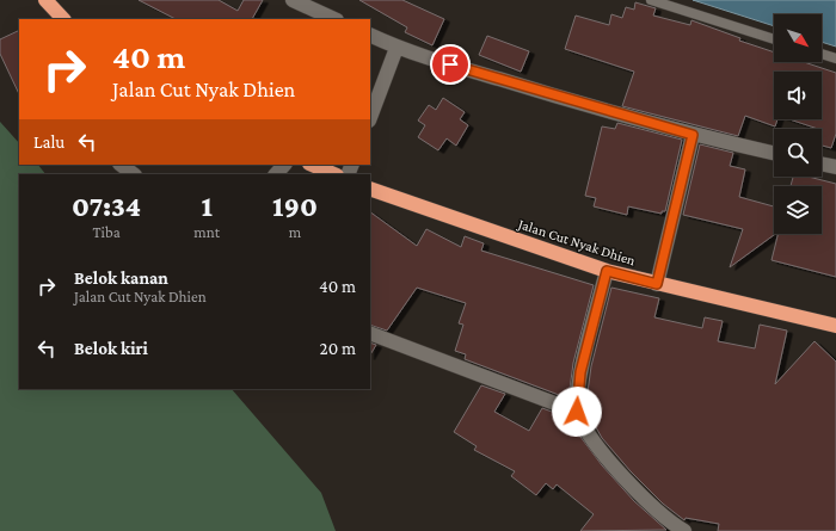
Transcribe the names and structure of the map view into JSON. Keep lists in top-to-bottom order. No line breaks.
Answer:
{"streets":{"highway":["Jalan Cut Nyak Dhien"]},"north":"bottom right","page":{"turn":["40 m","Jalan Cut Nyak Dhien"],"then":"Lalu","eta":["07:34","Tiba","1","mnt","190","m"],"list":[{"name":"Belok kanan","note":"Jalan Cut Nyak Dhien","value":"40 m"},{"name":"Belok kiri","value":"20 m"}]}}
